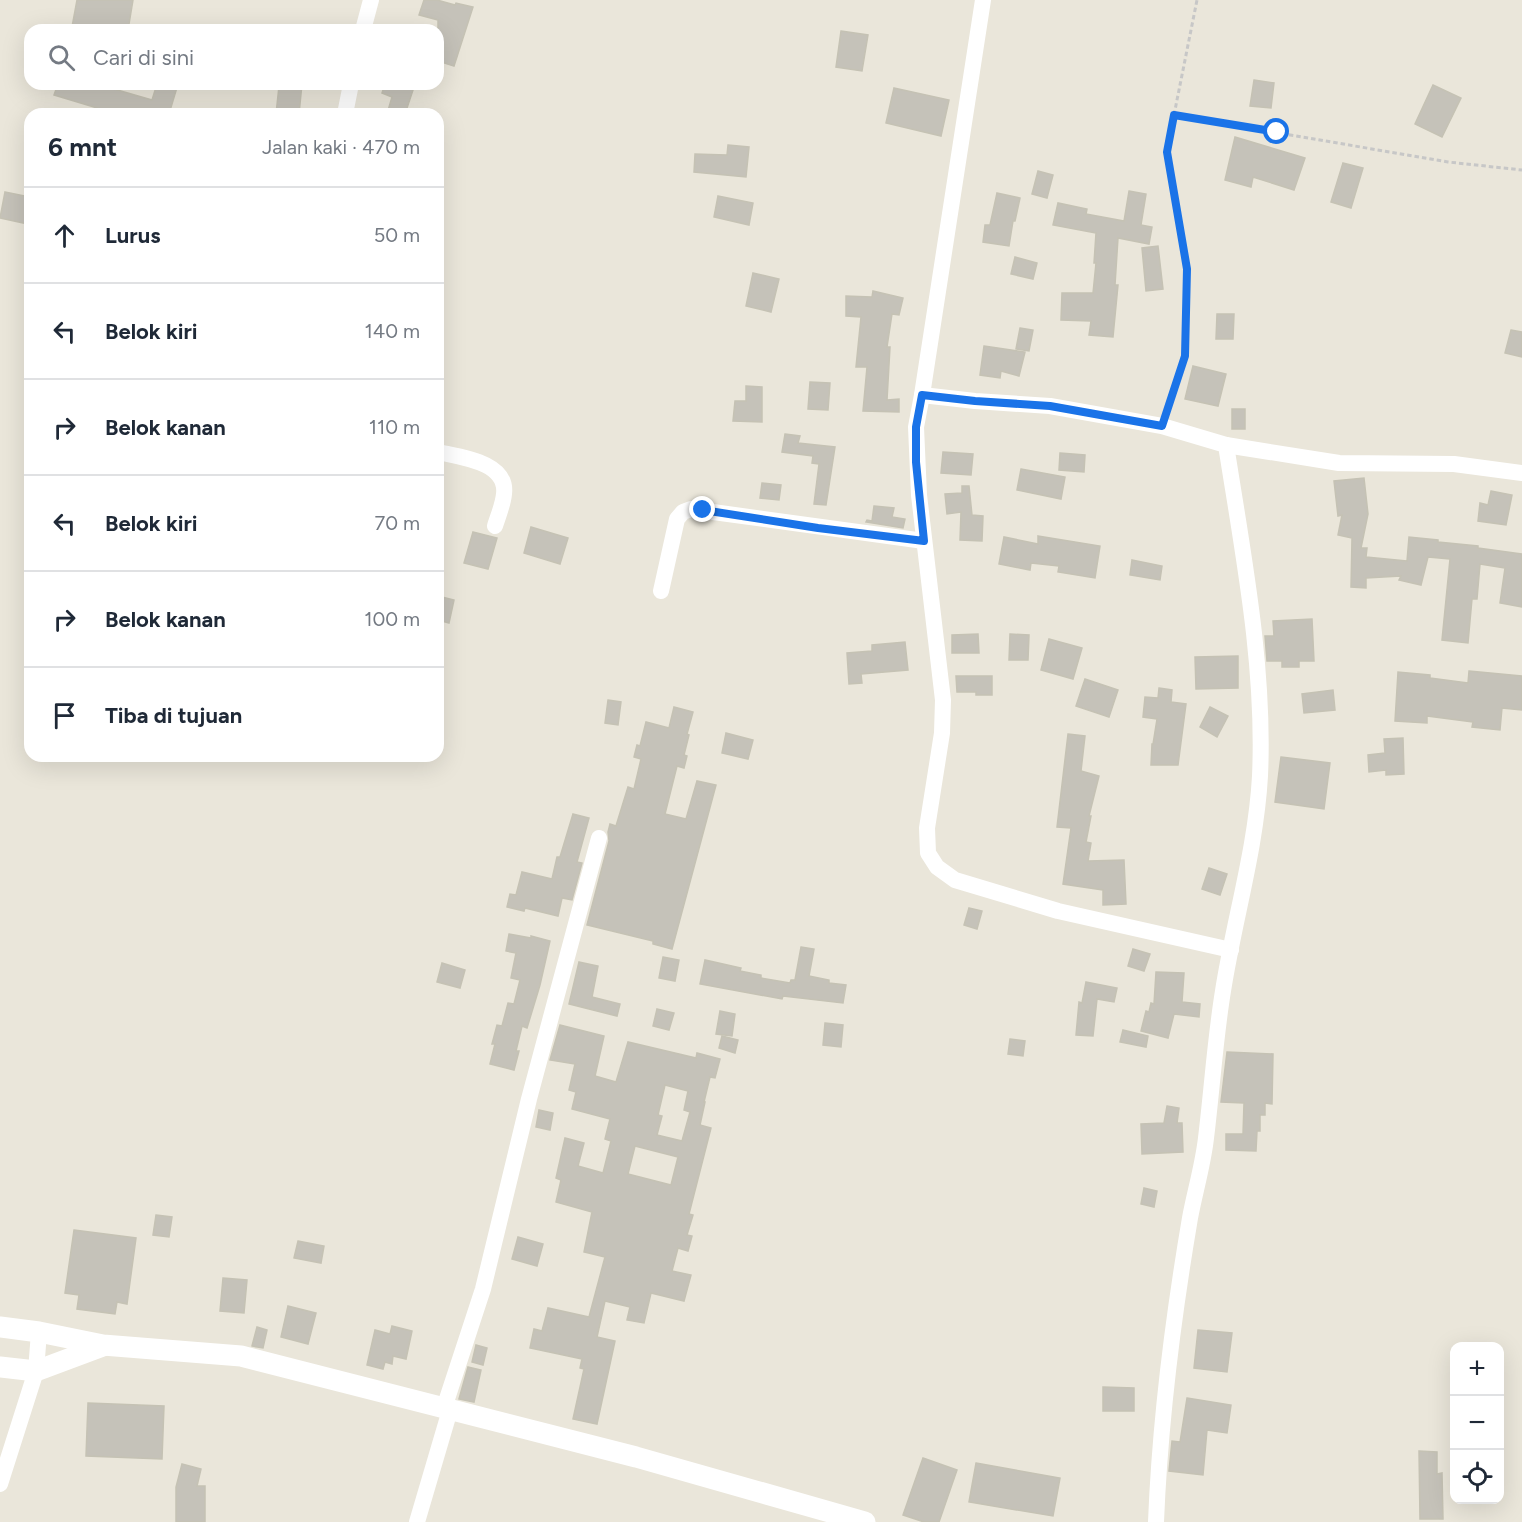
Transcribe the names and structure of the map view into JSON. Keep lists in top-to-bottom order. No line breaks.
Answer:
{"page":{"search":"Cari di sini","heading":["6 mnt","Jalan kaki · 470 m"],"list":[["Lurus","50 m"],["Belok kiri","140 m"],["Belok kanan","110 m"],["Belok kiri","70 m"],["Belok kanan","100 m"],"Tiba di tujuan"],"map_buttons":["+","−"]}}
